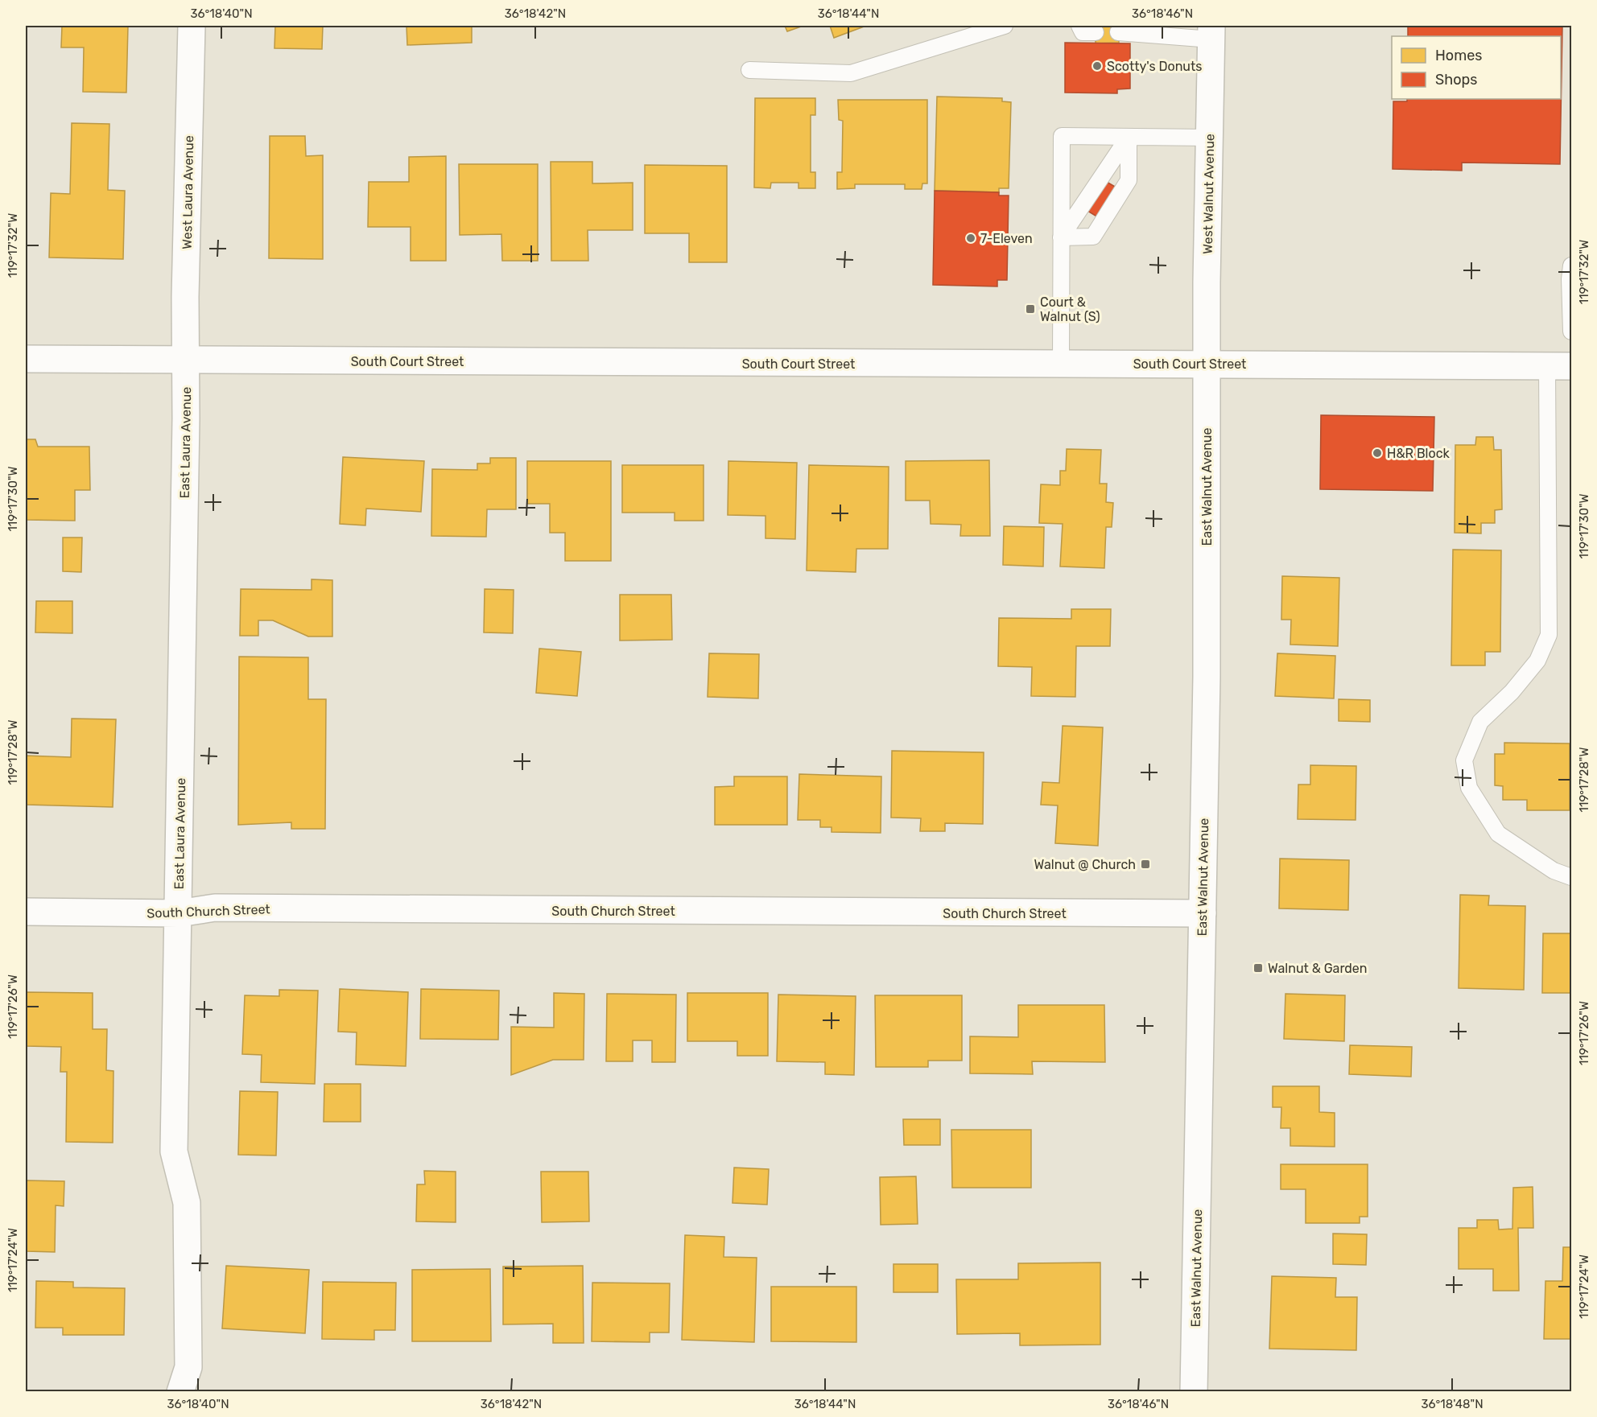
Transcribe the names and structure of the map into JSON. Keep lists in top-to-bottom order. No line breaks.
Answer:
{"streets":{"street":["West Laura Avenue","West Walnut Avenue","South Court Street","East Laura Avenue","East Walnut Avenue","South Church Street"]},"crossings":[["West Laura Avenue","South Court Street"],["West Laura Avenue","East Laura Avenue"],["West Walnut Avenue","South Court Street"],["West Walnut Avenue","East Walnut Avenue"],["South Court Street","East Laura Avenue"],["South Court Street","East Walnut Avenue"],["East Laura Avenue","South Church Street"],["East Walnut Avenue","South Church Street"]],"places":{"other":["Scotty's Donuts","7-Eleven","H&R Block"],"transit":["Court & Walnut (S)","Walnut @ Church","Walnut & Garden"]},"legend":["Homes","Shops"],"coordinates":["36°18'40\"N","36°18'42\"N","36°18'44\"N","36°18'46\"N","119°17'32\"W","119°17'30\"W","119°17'28\"W","119°17'26\"W","119°17'24\"W","36°18'48\"N"]}
